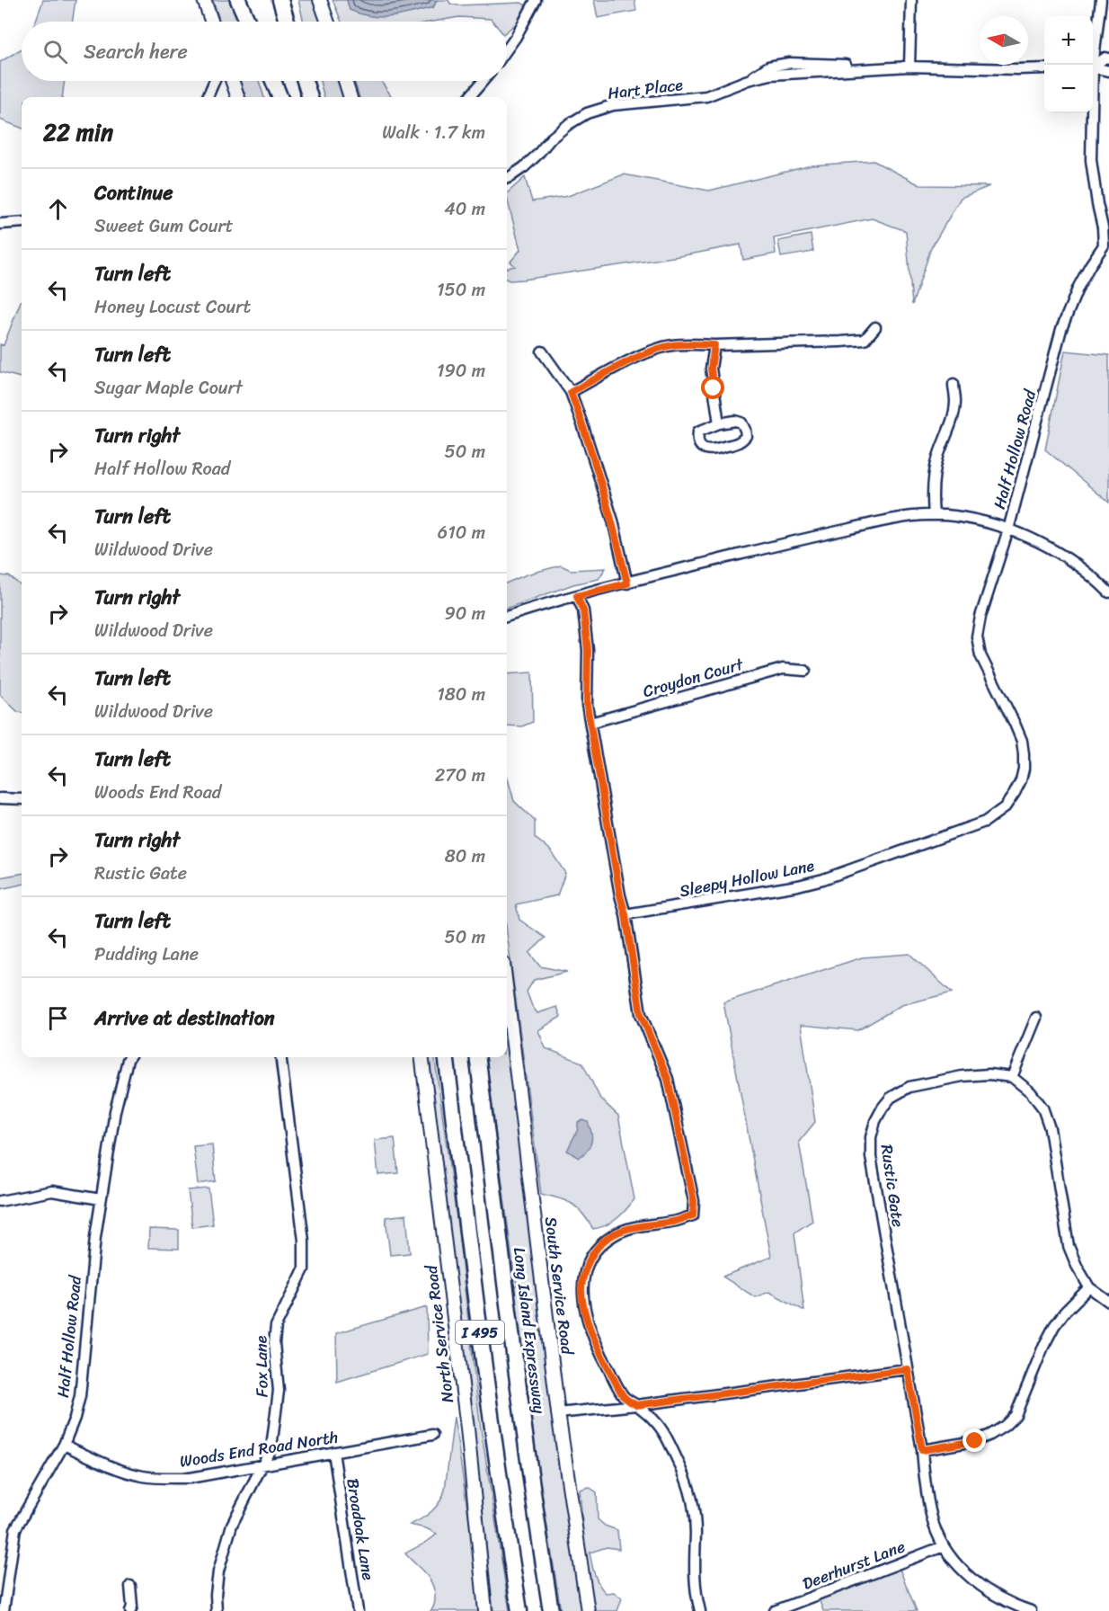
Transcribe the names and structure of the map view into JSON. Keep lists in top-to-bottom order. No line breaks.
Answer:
{"streets":{"highway":["Long Island Expressway","I 495"],"main road":["South Service Road","North Service Road"],"street":["Hart Place","Half Hollow Road","Croydon Court","Sleepy Hollow Lane","Rustic Gate","Fox Lane","Woods End Road North","Broadoak Lane","Deerhurst Lane"]},"crossings":[["Half Hollow Road","Sleepy Hollow Lane"],["Half Hollow Road","Woods End Road North"],["Rustic Gate","Deerhurst Lane"],["Fox Lane","Woods End Road North"],["Woods End Road North","Broadoak Lane"]],"north":"left","page":{"map_buttons":["+","−"],"search":"Search here","heading":["22 min","Walk · 1.7 km"],"list":[["Continue","Sweet Gum Court","40 m"],["Turn left","Honey Locust Court","150 m"],["Turn left","Sugar Maple Court","190 m"],["Turn right","Half Hollow Road","50 m"],["Turn left","Wildwood Drive","610 m"],["Turn right","Wildwood Drive","90 m"],["Turn left","Wildwood Drive","180 m"],["Turn left","Woods End Road","270 m"],["Turn right","Rustic Gate","80 m"],["Turn left","Pudding Lane","50 m"],"Arrive at destination"]}}
